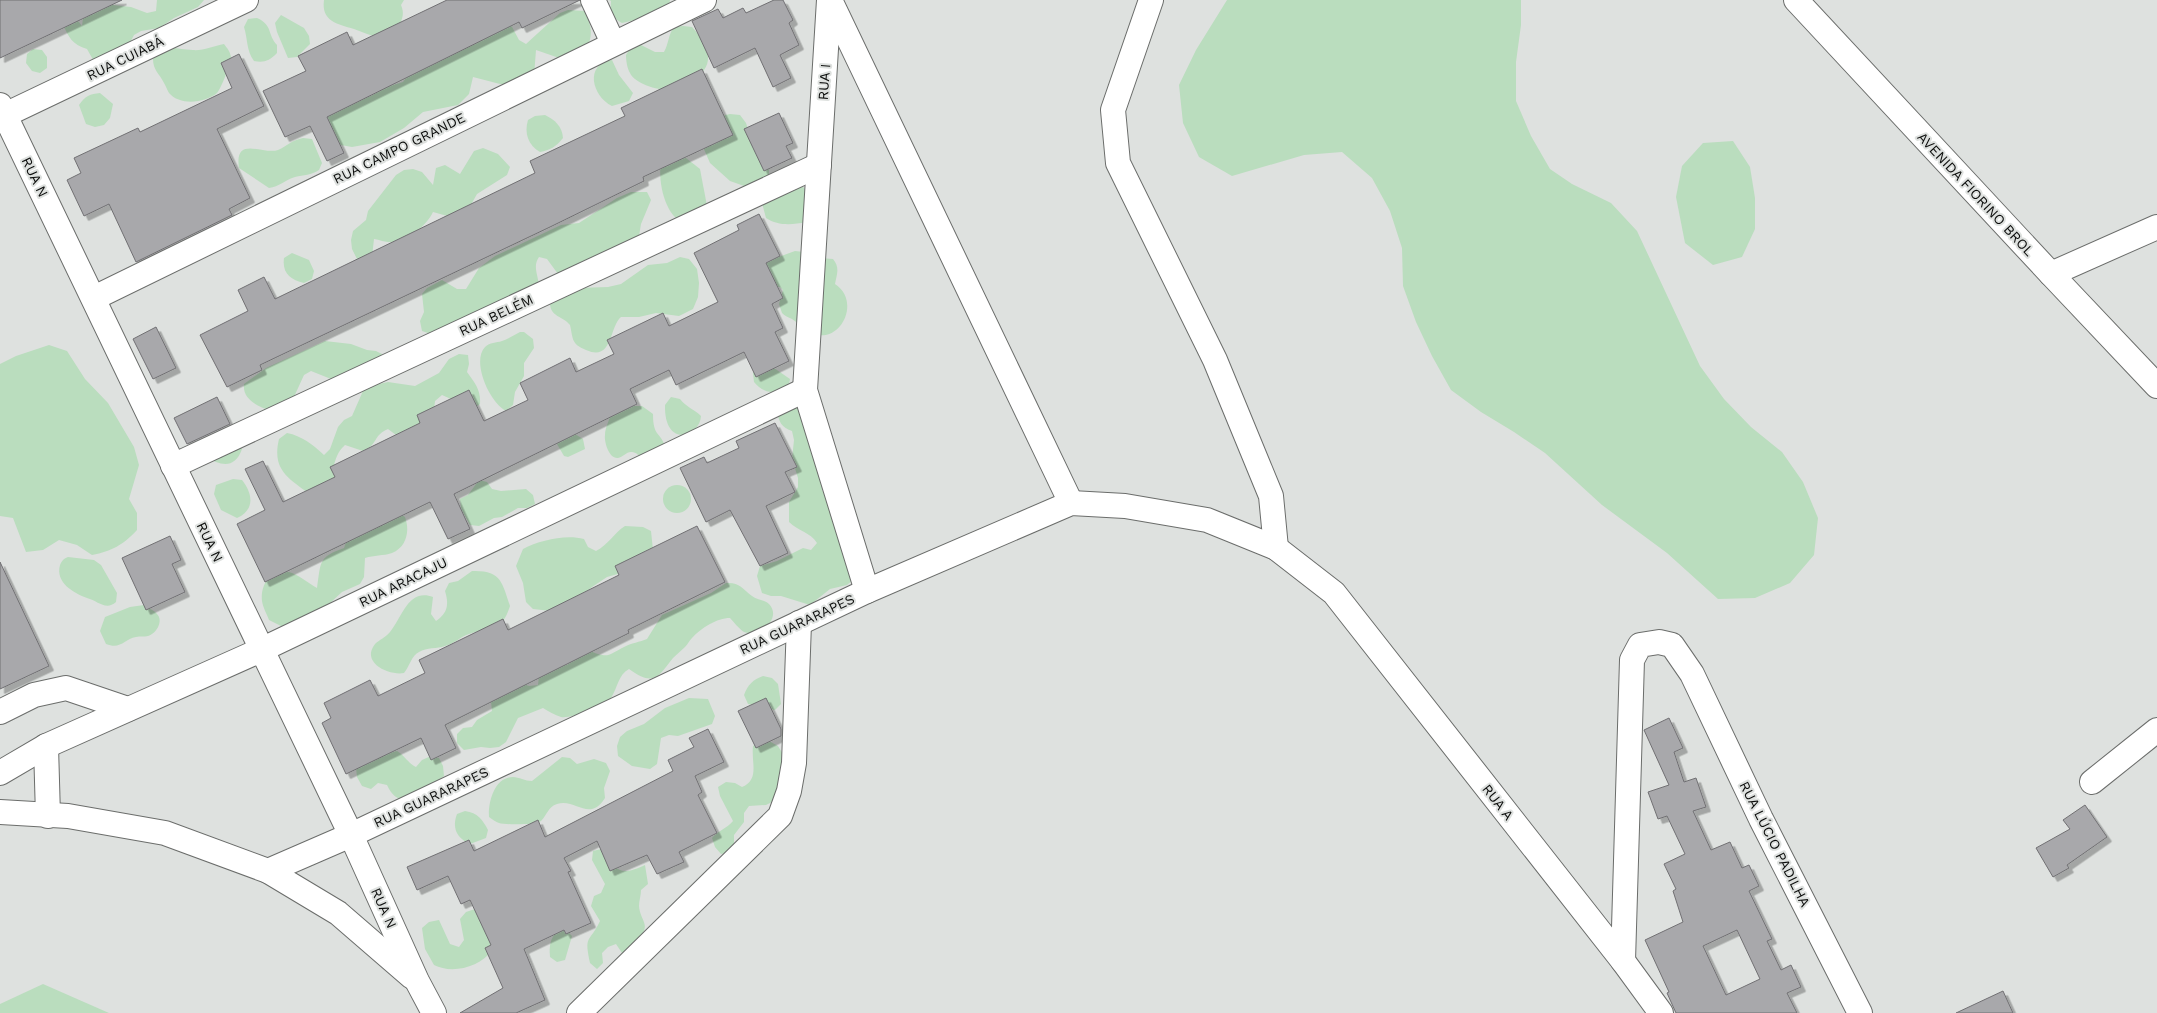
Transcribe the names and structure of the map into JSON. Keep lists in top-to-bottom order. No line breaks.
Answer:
{"streets":{"street":["RUA CUIABÁ","RUA I","RUA CAMPO GRANDE","RUA N","AVENIDA FIORINO BROL","RUA BELÉM","RUA ARACAJU","RUA GUARARAPES","RUA A","RUA LÚCIO PADILHA"]},"crossings":[["RUA CUIABÁ","RUA N"],["RUA I","RUA BELÉM"],["RUA I","RUA ARACAJU"],["RUA CAMPO GRANDE","RUA N"],["RUA N","RUA BELÉM"],["RUA N","RUA ARACAJU"],["RUA N","RUA GUARARAPES"],["RUA GUARARAPES","RUA A"],["RUA A","RUA LÚCIO PADILHA"]]}
